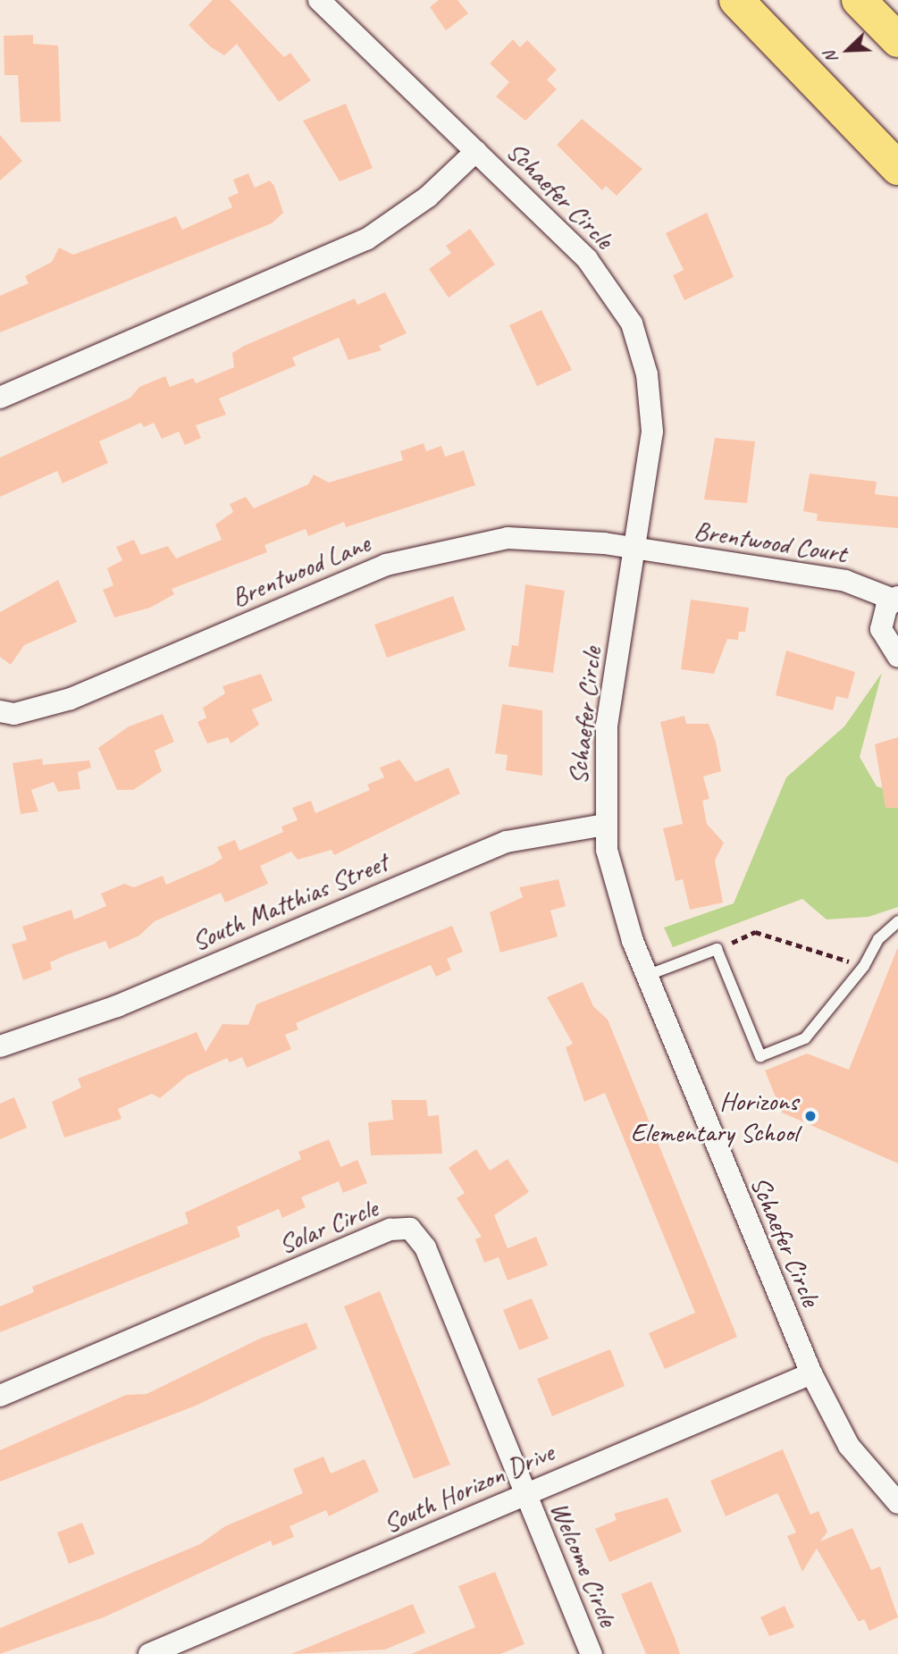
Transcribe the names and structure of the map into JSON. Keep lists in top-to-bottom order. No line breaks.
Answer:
{"streets":{"street":["Schaefer Circle","Brentwood Court","Brentwood Lane","South Matthias Street","Solar Circle","South Horizon Drive","Welcome Circle"]},"crossings":[["Schaefer Circle","Brentwood Court"],["Schaefer Circle","Brentwood Lane"],["Schaefer Circle","South Matthias Street"],["Schaefer Circle","South Horizon Drive"],["Brentwood Court","Brentwood Lane"],["Solar Circle","South Horizon Drive"],["Solar Circle","Welcome Circle"],["South Horizon Drive","Welcome Circle"]],"places":["Horizons Elementary School"],"north":"bottom left"}
